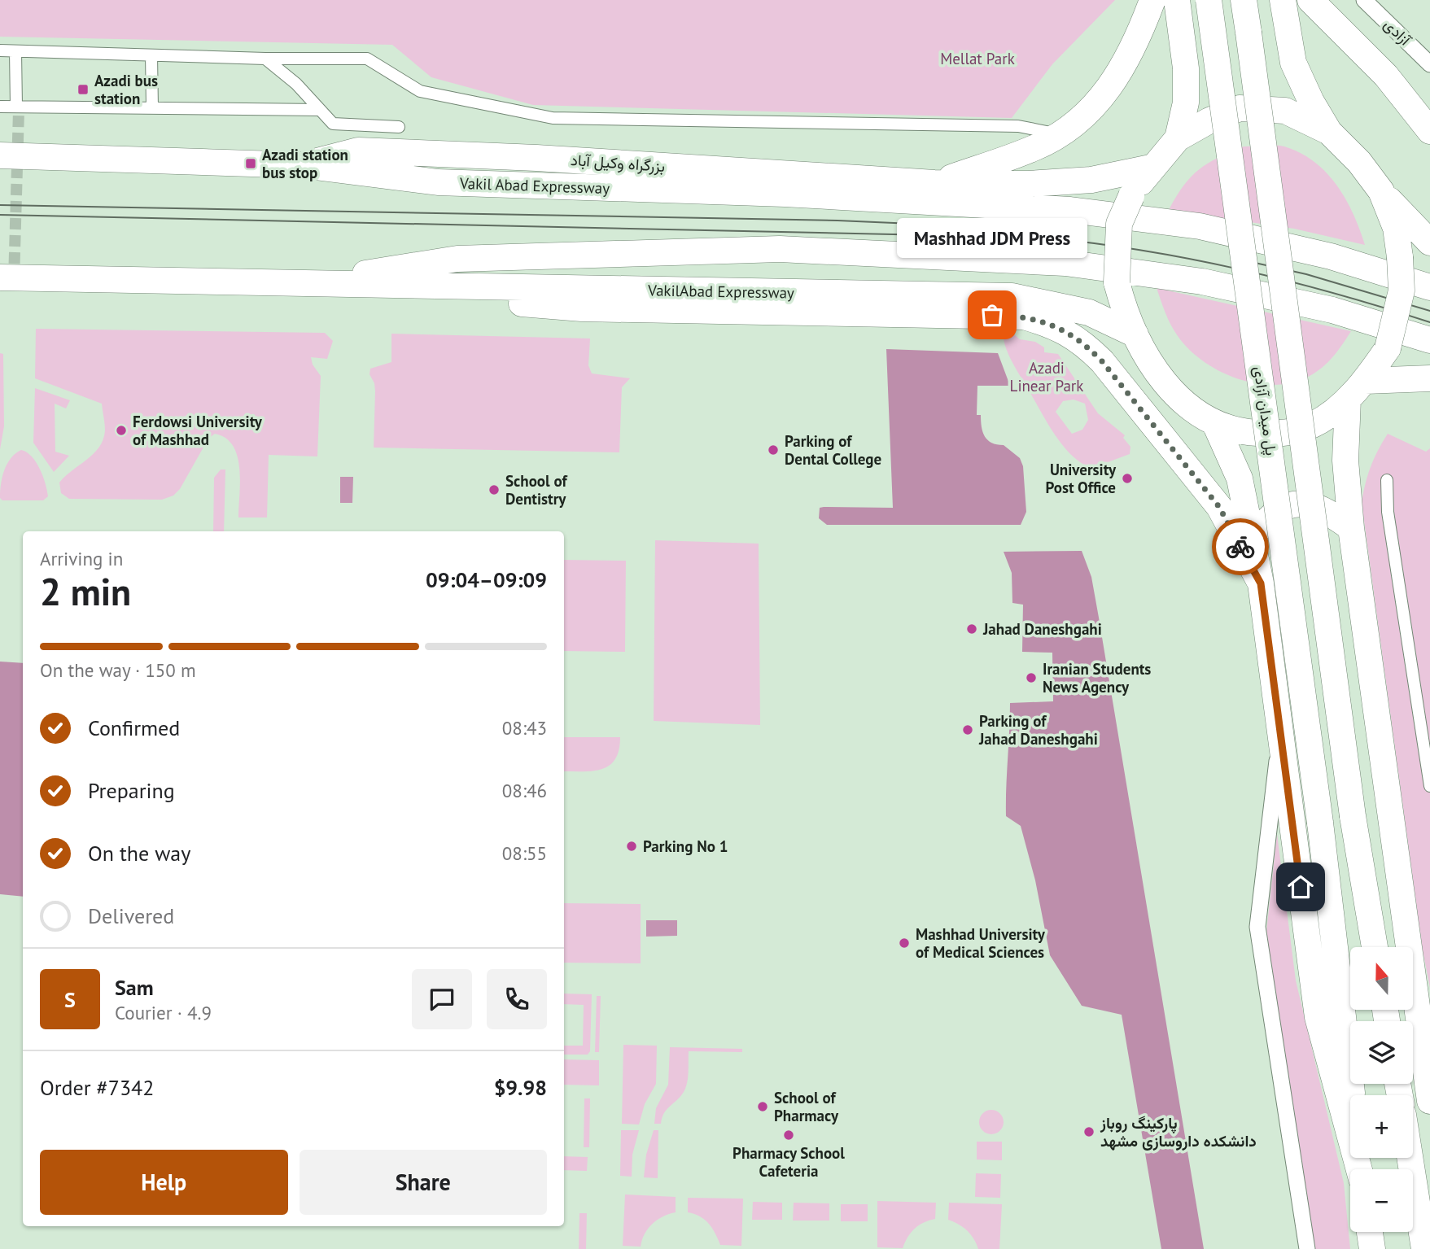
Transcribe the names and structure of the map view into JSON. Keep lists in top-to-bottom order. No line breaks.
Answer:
{"streets":{"highway":["بزرگراه وکیل آباد","Vakil Abad Expressway","VakilAbad Expressway","پل میدان آزادی"],"street":["آزادی"]},"crossings":[["بزرگراه وکیل آباد","Vakil Abad Expressway"]],"parks":["Mellat Park","Azadi Linear Park"],"places":{"transit":["Azadi bus station","Azadi station bus stop"],"other":["Mashhad JDM Press","Ferdowsi University of Mashhad","Parking of Dental College","University Post Office","School of Dentistry","Jahad Daneshgahi","Iranian Students News Agency","Parking of Jahad Daneshgahi","Parking No 1","Mashhad University of Medical Sciences","School of Pharmacy","پارکینگ روباز دانشکده داروسازی مشهد","Pharmacy School Cafeteria"]},"north":"top","page":{"bubble":"Mashhad JDM Press","heading":["2 min","Arriving in","09:04–09:09"],"panel":["Sam","Courier · 4.9","Order #7342","$9.98"],"bar":"On the way · 150 m","list":[["Confirmed","08:43"],["Preparing","08:46"],["On the way","08:55"],"Delivered"],"map_buttons":["+","−"],"round":"S","buttons":["Help","Share"]}}
